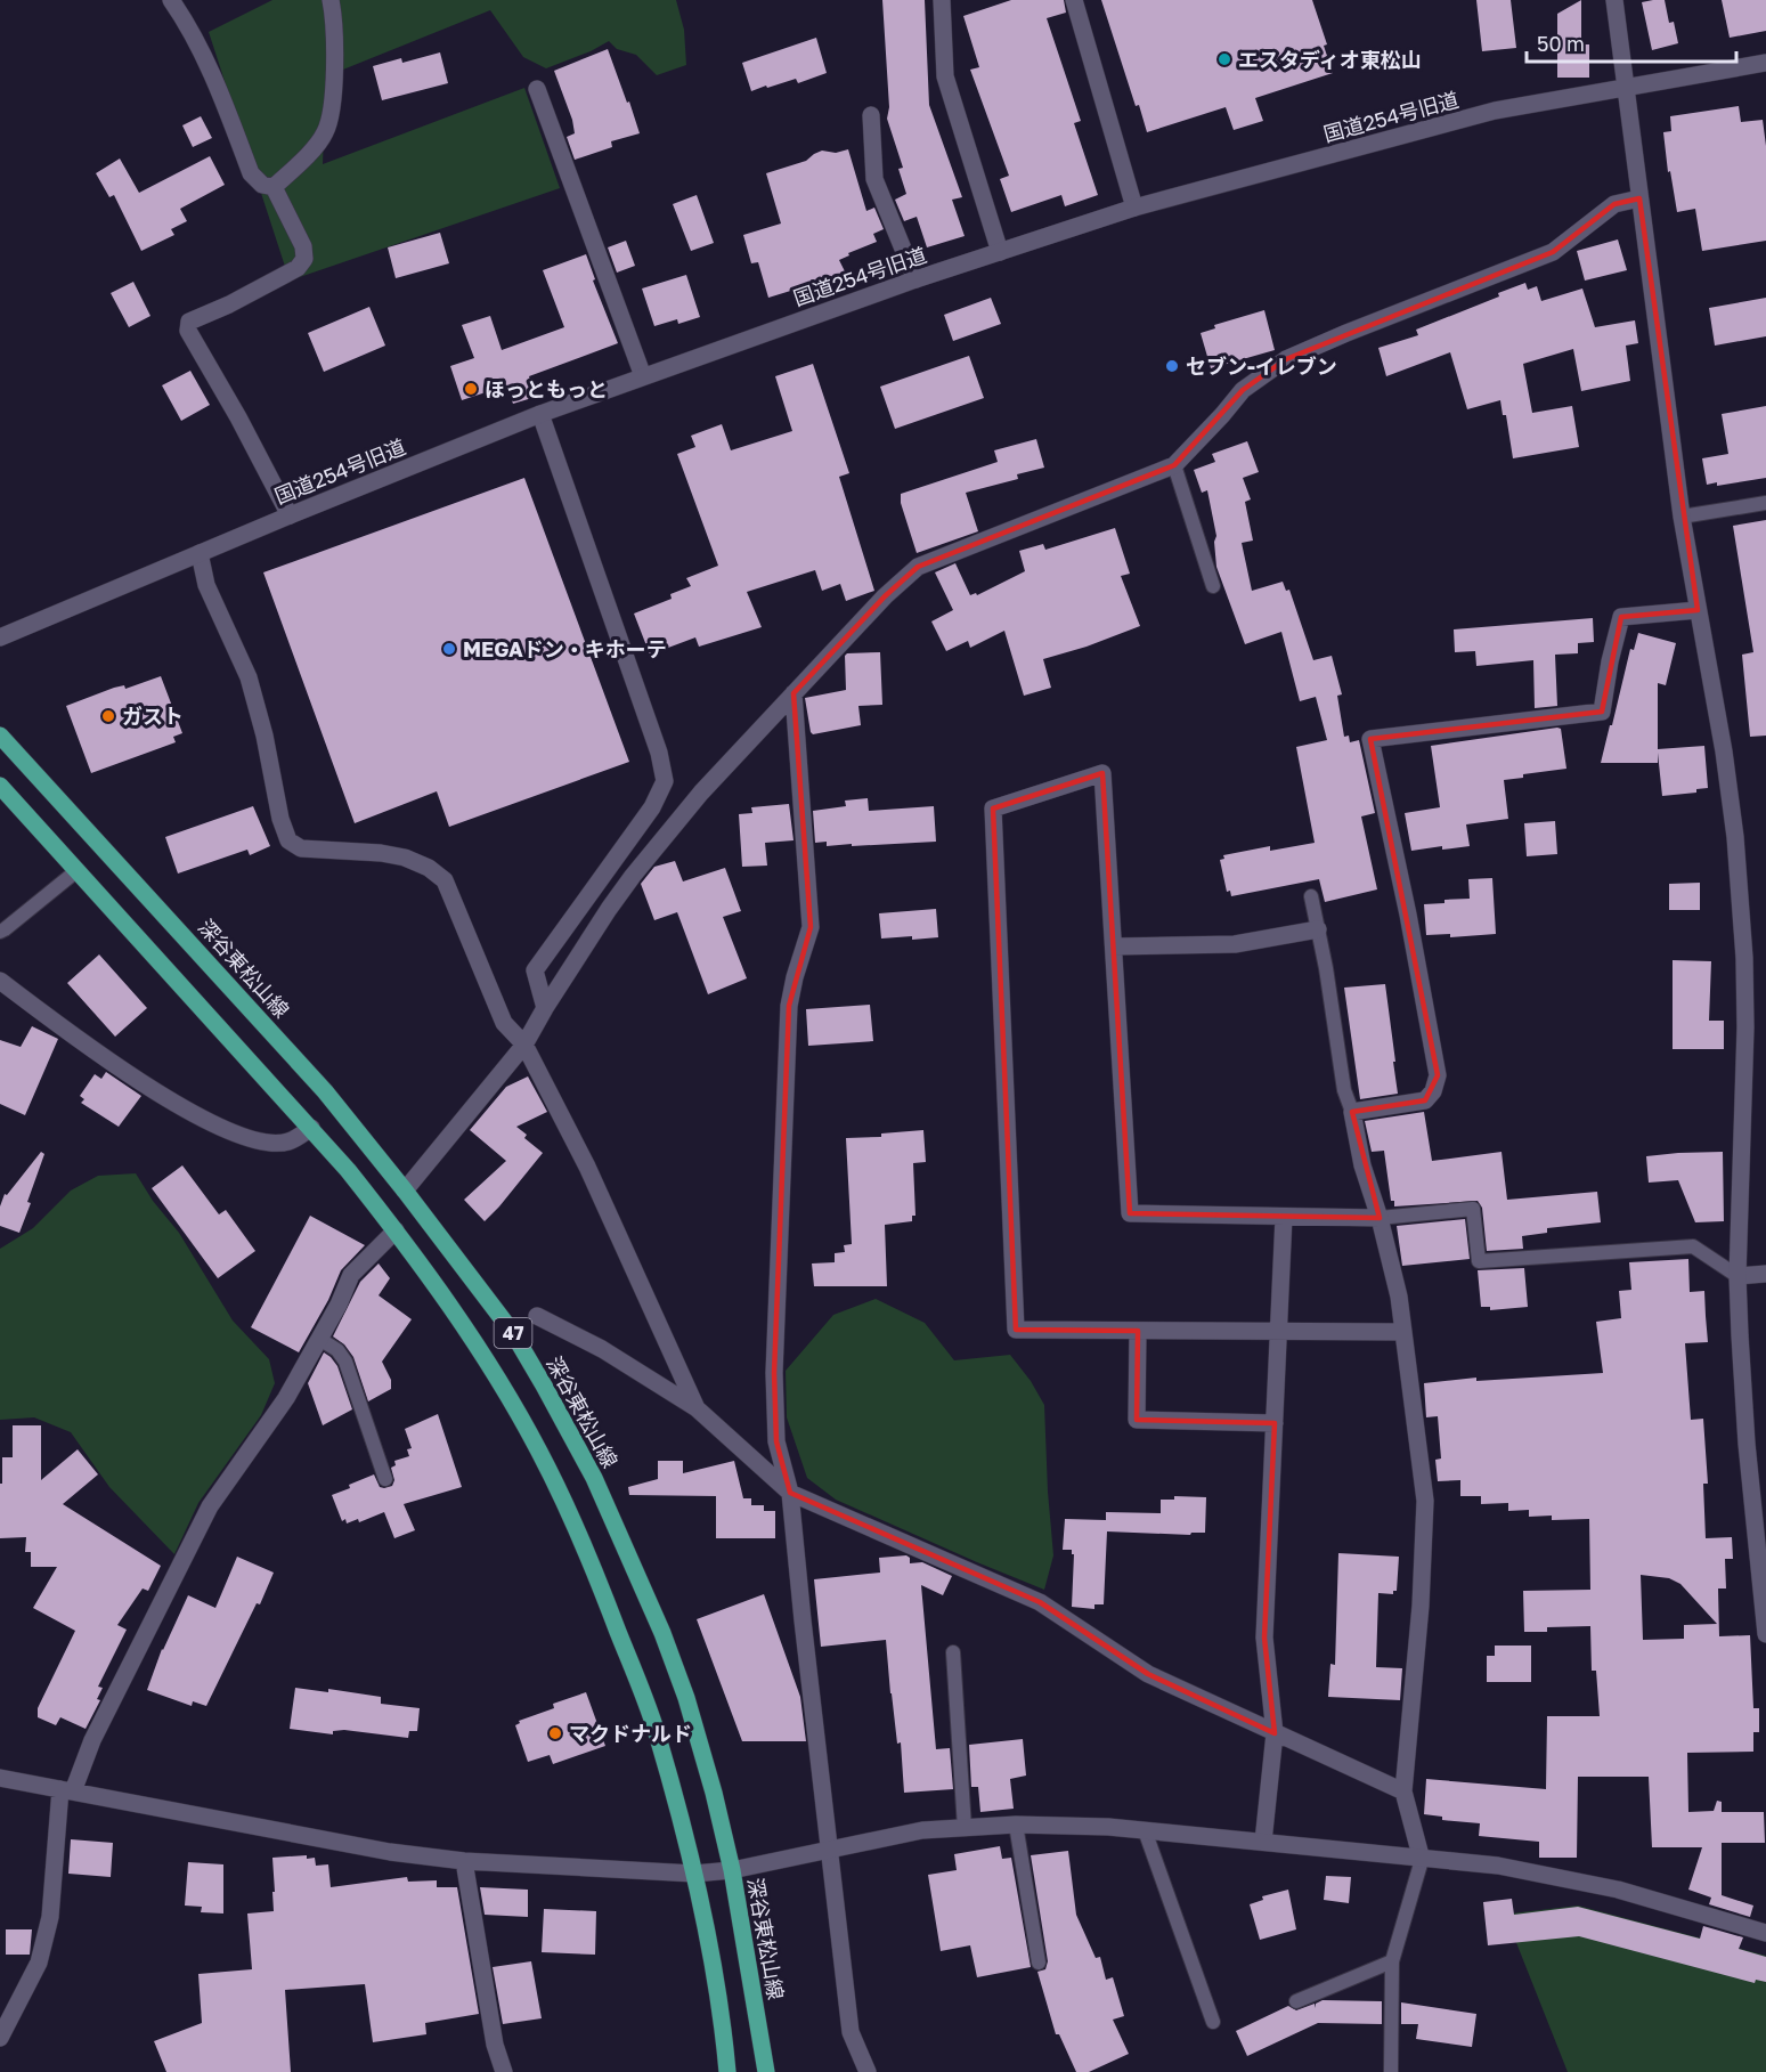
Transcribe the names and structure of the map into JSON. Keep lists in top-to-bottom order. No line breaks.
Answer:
{"streets":{"main road":["深谷東松山線","47"],"street":["国道254号旧道"]},"places":["エスタディオ東松山","セブン-イレブン","ほっともっと","MEGAドン・キホーテ","ガスト","マクドナルド"],"scale_bar":"50 m"}
